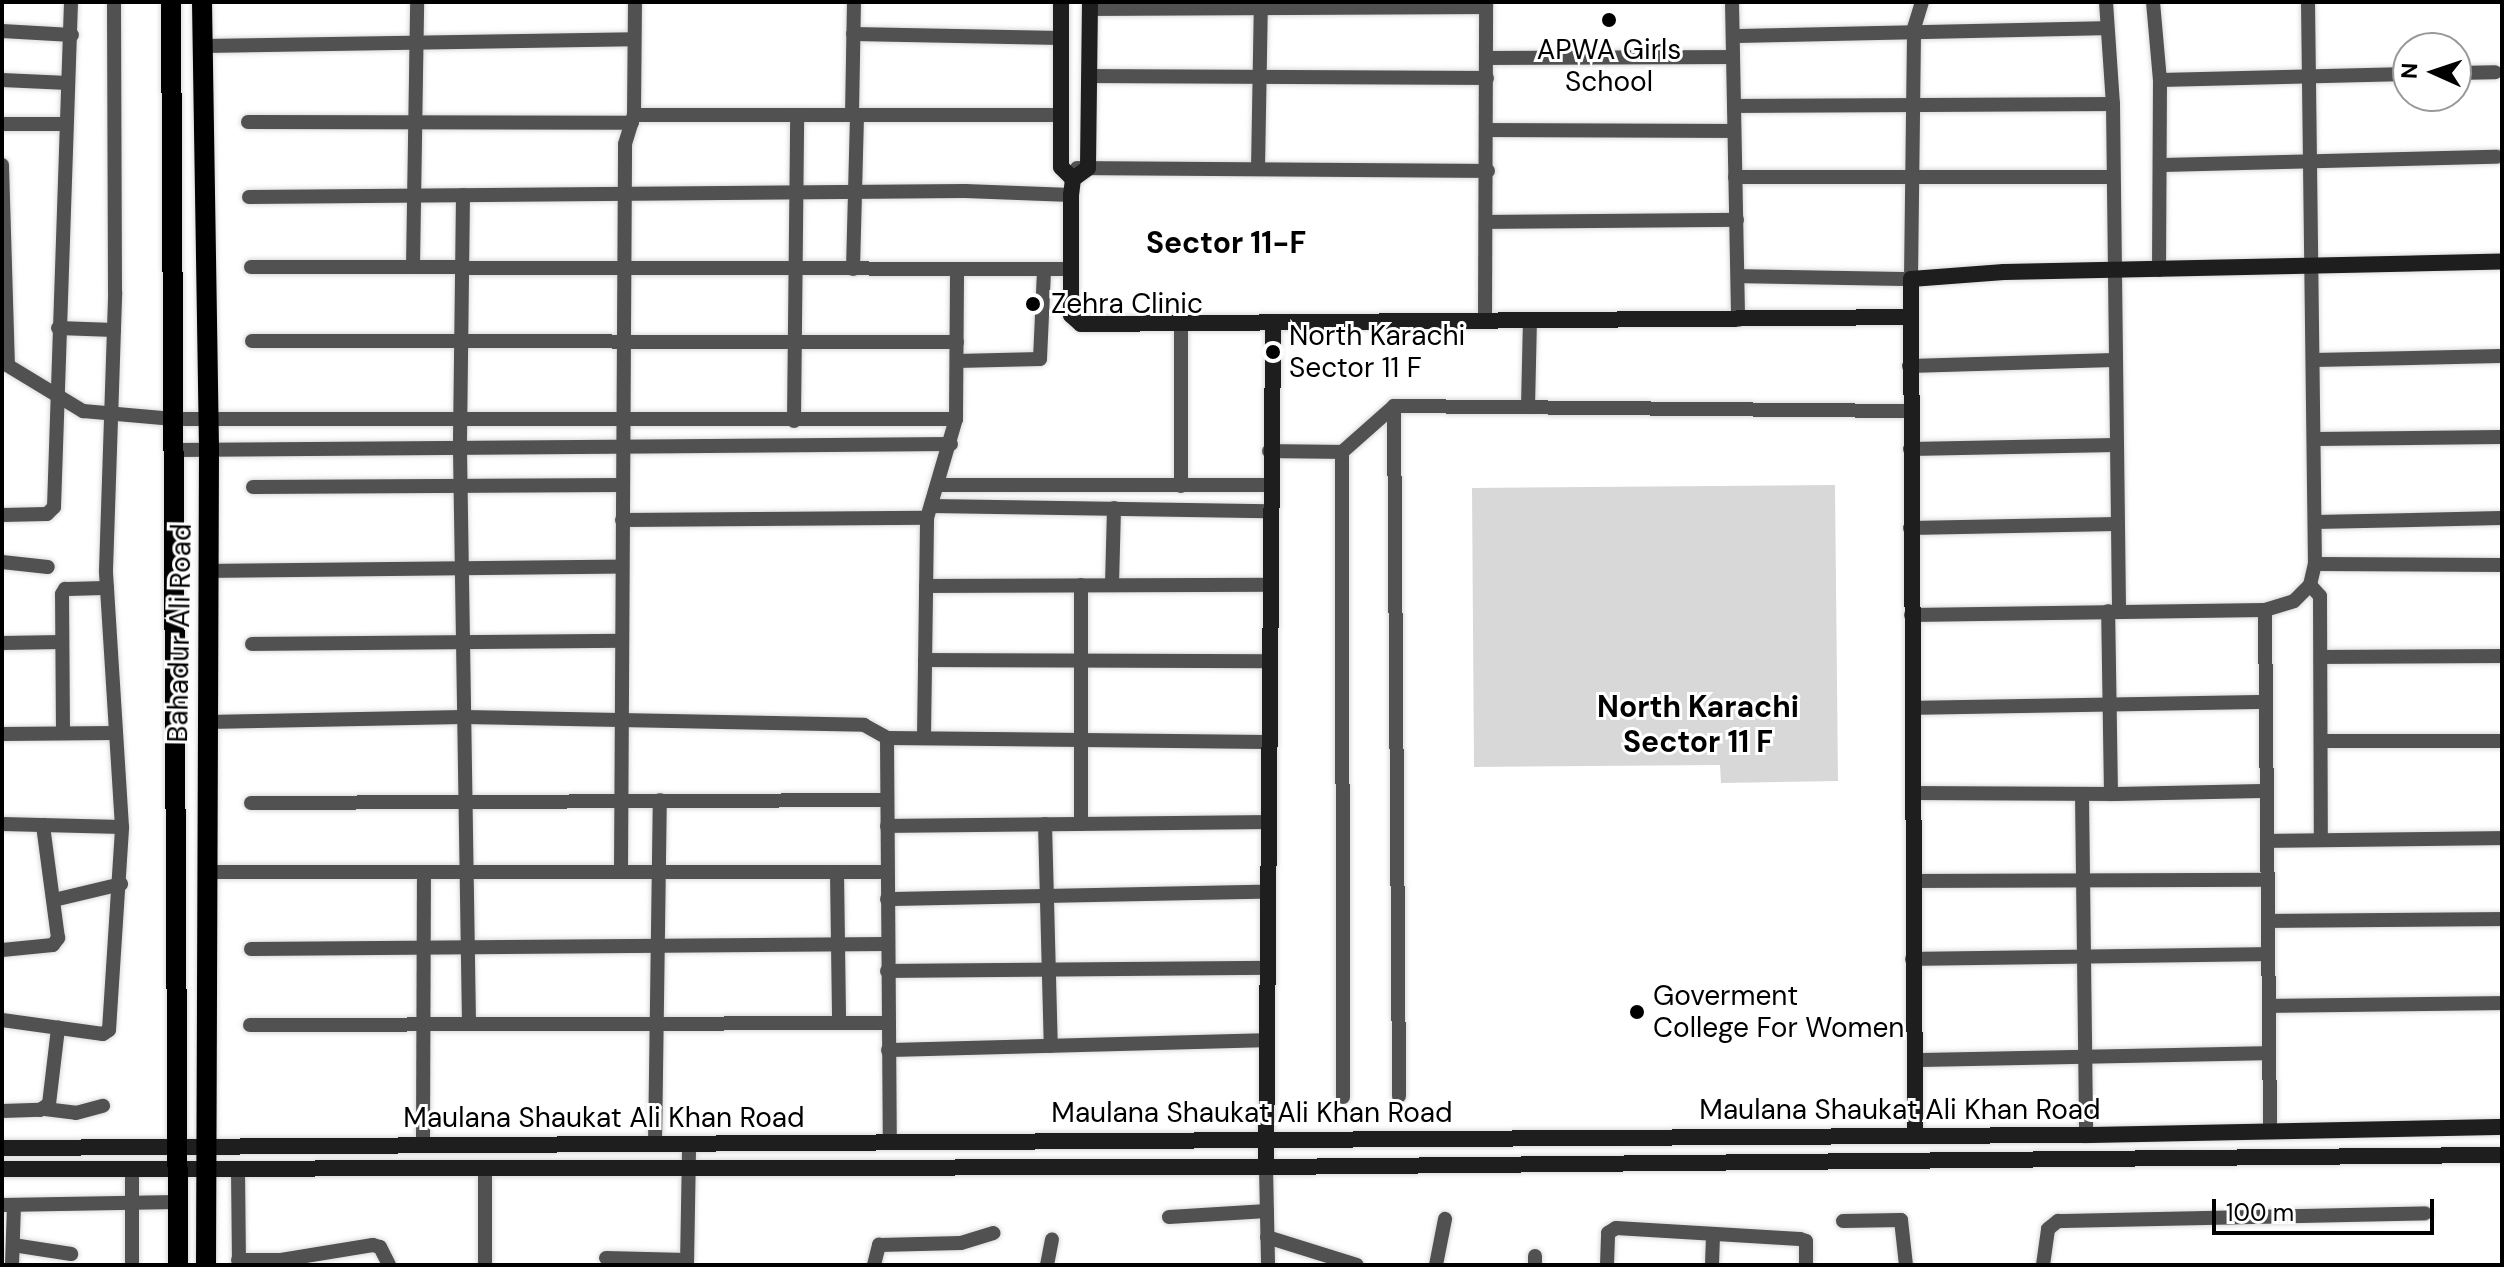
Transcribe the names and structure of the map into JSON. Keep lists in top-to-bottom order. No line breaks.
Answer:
{"streets":{"main road":["Bahadur Ali Road","Maulana Shaukat Ali Khan Road"]},"crossings":[["Bahadur Ali Road","Maulana Shaukat Ali Khan Road"]],"districts":["Sector 11-F","North Karachi Sector 11 F"],"places":["APWA Girls School","Zehra Clinic","North Karachi Sector 11 F","Goverment College For Women"],"scale_bar":"100 m","north":"left"}
